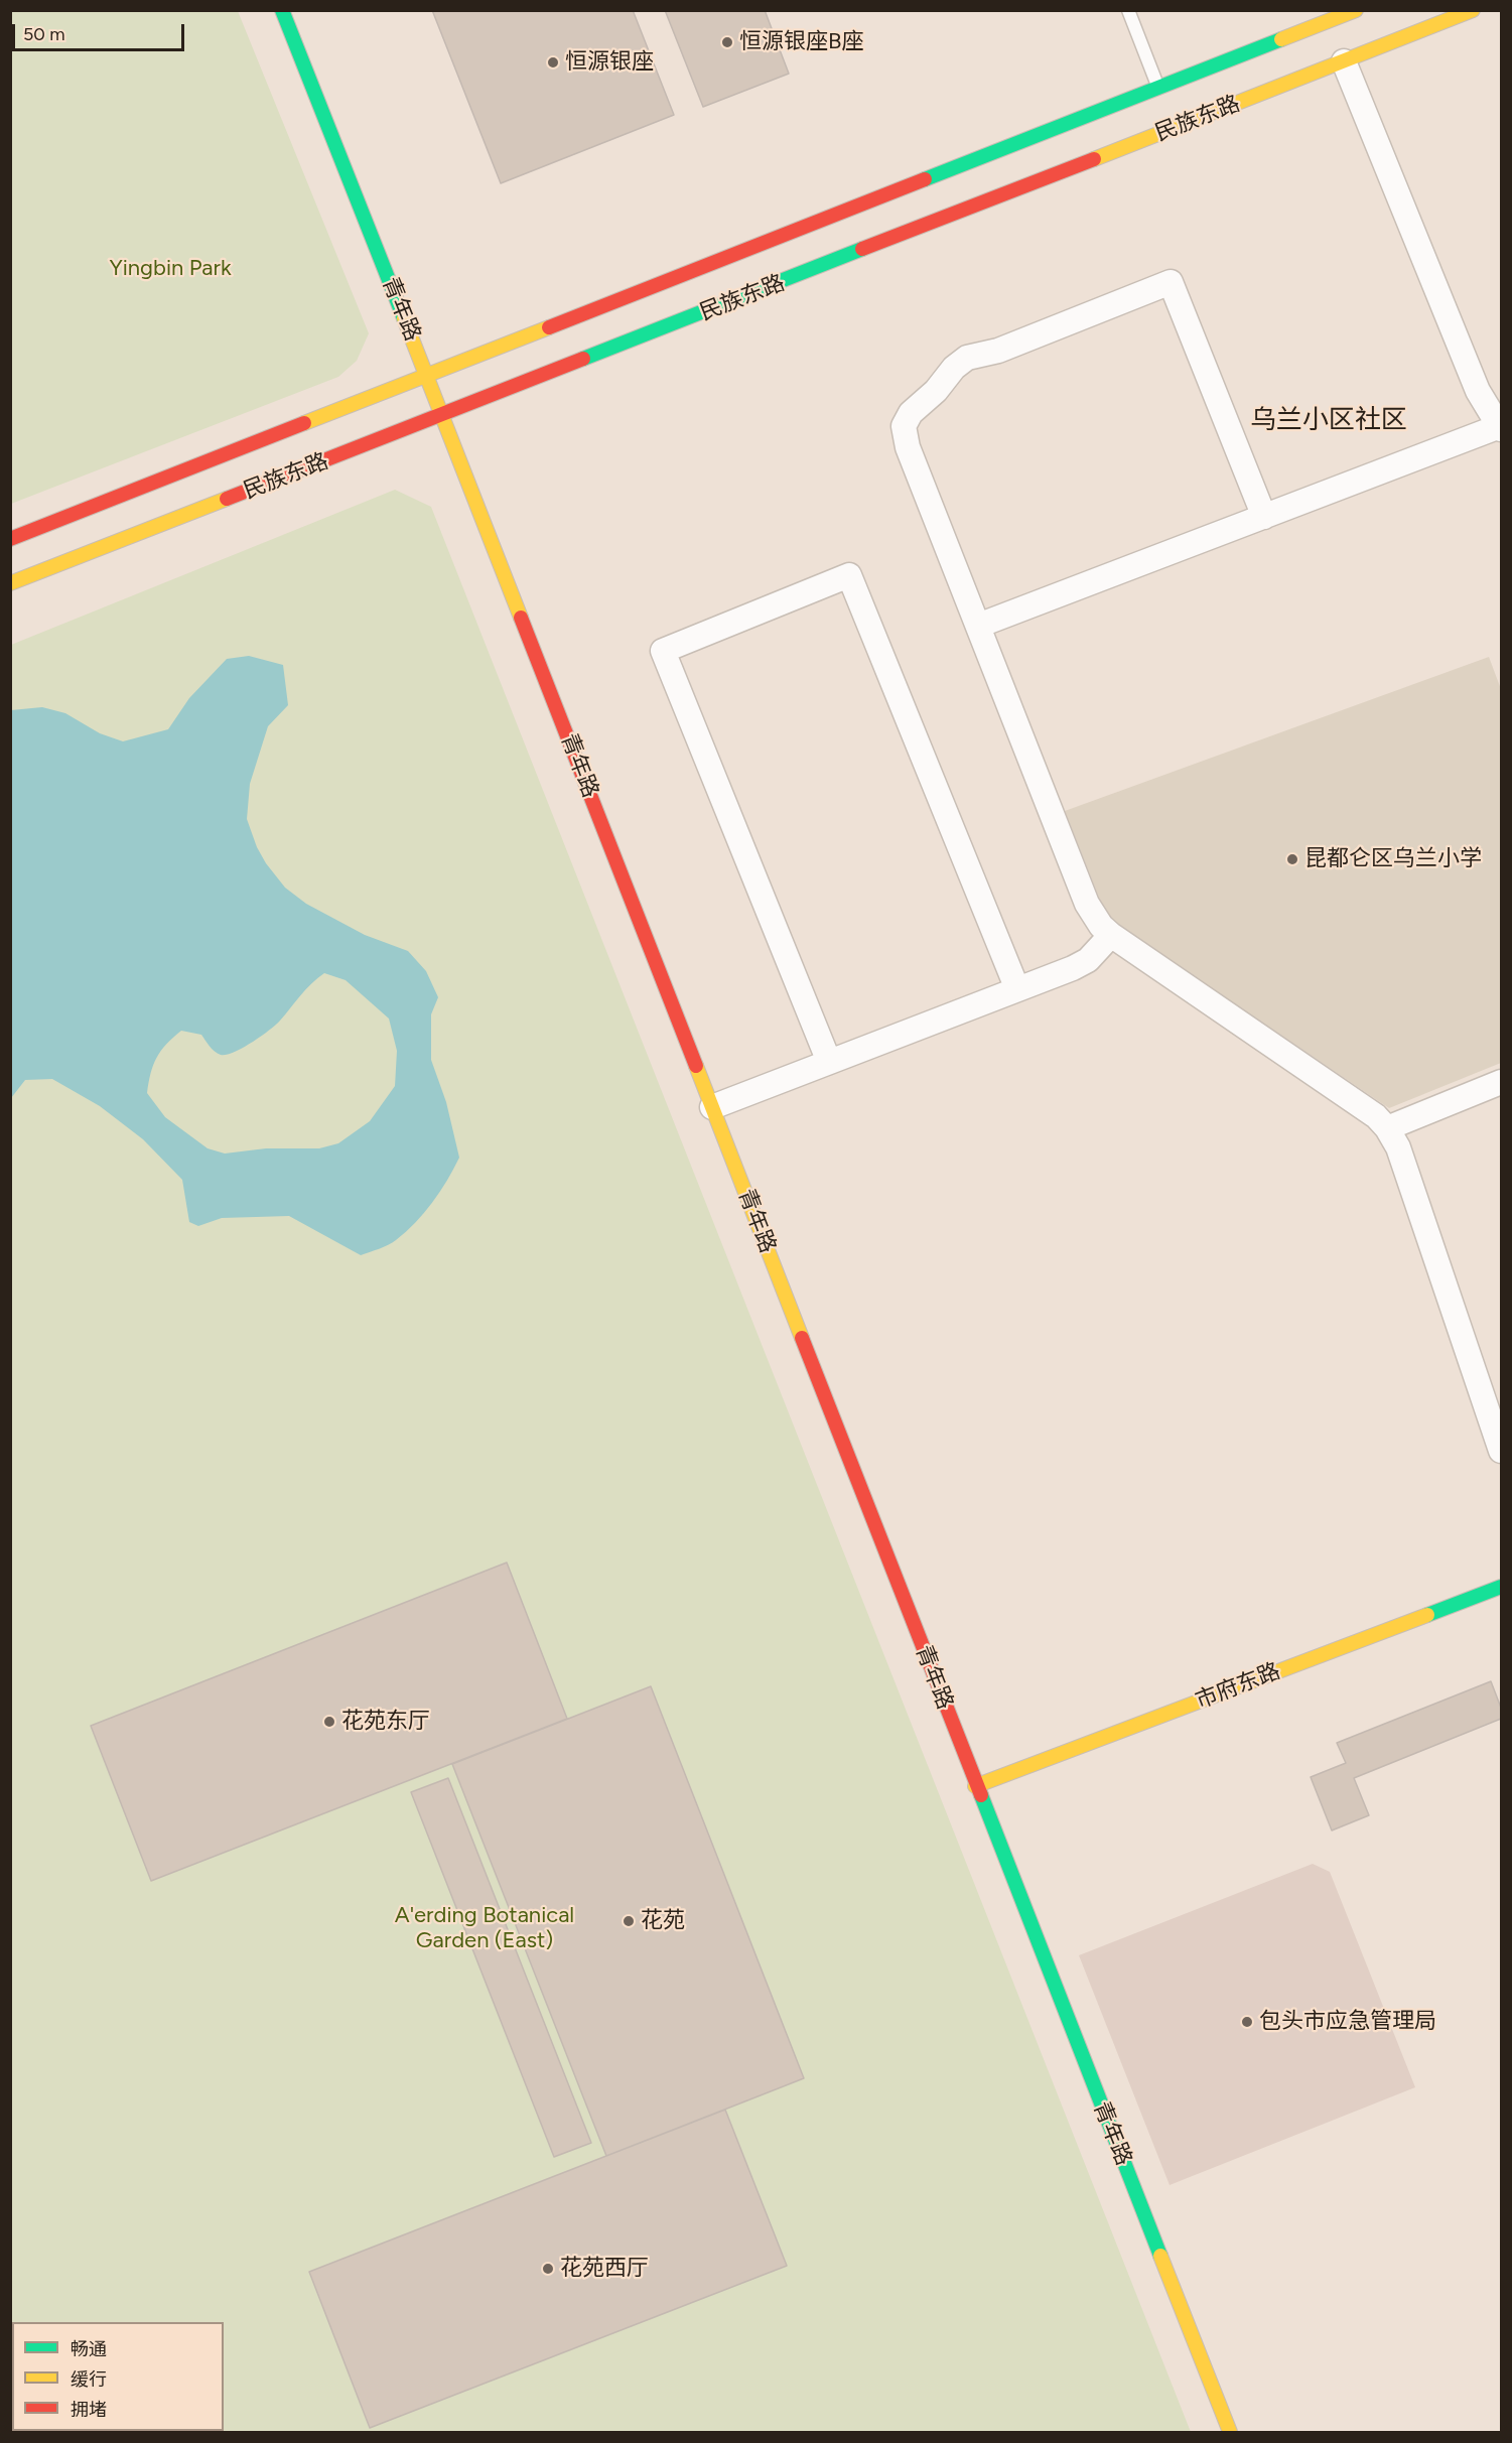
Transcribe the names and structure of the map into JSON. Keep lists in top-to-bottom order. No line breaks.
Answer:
{"streets":{"main road":["民族东路","青年路","市府东路"]},"crossings":[["民族东路","青年路"],["青年路","市府东路"]],"districts":["乌兰小区社区"],"parks":["Yingbin Park","A'erding Botanical Garden (East)"],"places":["恒源银座B座","恒源银座","昆都仑区乌兰小学","花苑东厅","花苑","包头市应急管理局","花苑西厅"],"legend":["畅通","缓行","拥堵"],"scale_bar":"50 m"}
